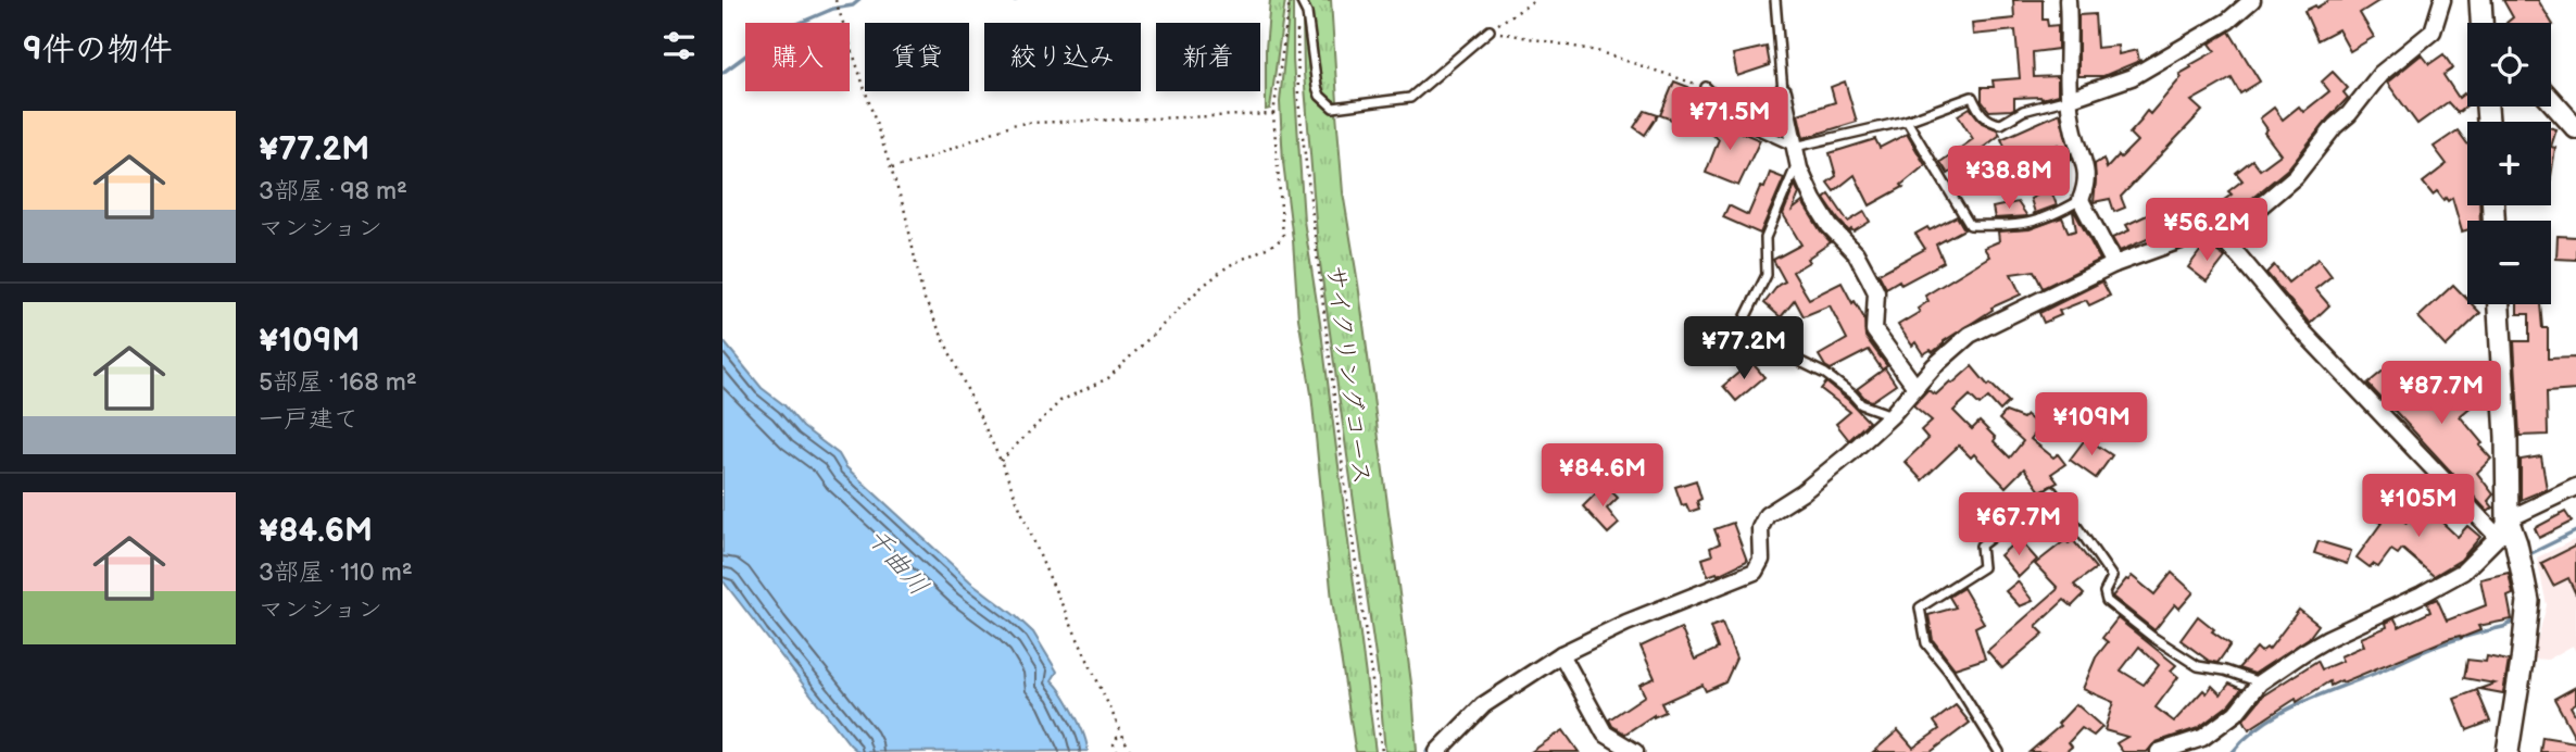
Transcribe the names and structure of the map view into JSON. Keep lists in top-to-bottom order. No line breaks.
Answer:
{"streets":{"path":["サイクリングコース"]},"water":["千曲川"],"page":{"heading":"9件の物件","map_buttons":["+","−"],"chip":["購入","賃貸","絞り込み","新着"],"price":["¥71.5M","¥38.8M","¥56.2M","¥77.2M","¥87.7M","¥109M","¥84.6M","¥105M","¥67.7M"],"list":[{"name":"¥77.2M","note":"3部屋 · 98 m² · マンション"},{"name":"¥109M","note":"5部屋 · 168 m² · 一戸建て"},{"name":"¥84.6M","note":"3部屋 · 110 m² · マンション"}]}}
